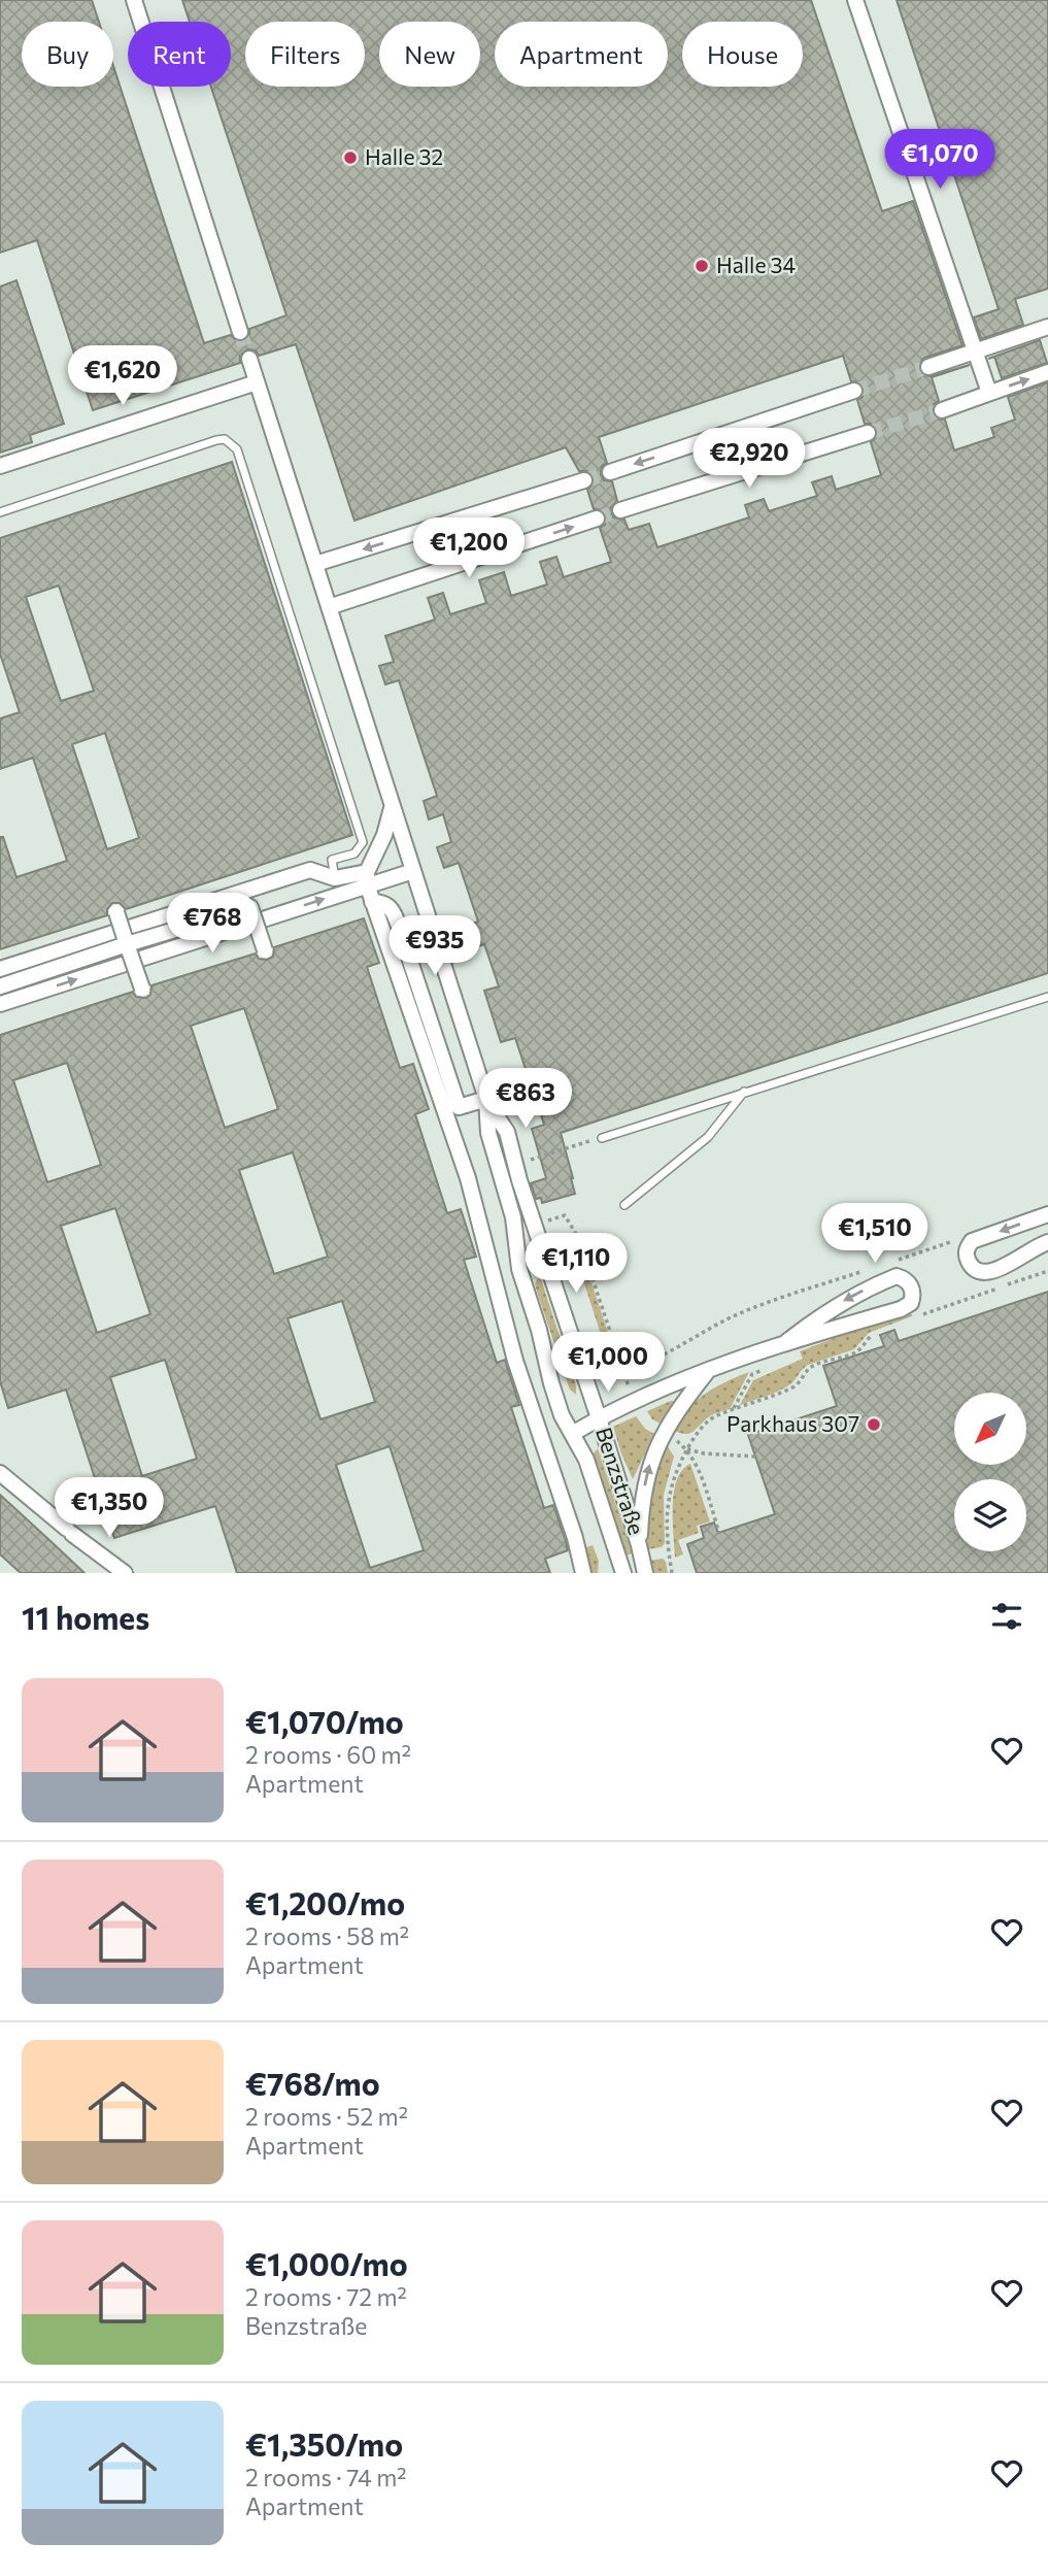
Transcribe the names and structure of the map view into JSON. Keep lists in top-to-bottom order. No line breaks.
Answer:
{"streets":{"street":["Benzstraße"]},"places":["Halle 32","Halle 34","Parkhaus 307"],"north":"bottom left","page":{"chip":["Buy","Rent","Filters","New","Apartment","House"],"price":["€1,070","€1,620","€2,920","€1,200","€768","€935","€863","€1,510","€1,110","€1,000","€1,350"],"heading":"11 homes","list":[{"name":"€1,070/mo","note":"2 rooms · 60 m² · Apartment"},{"name":"€1,200/mo","note":"2 rooms · 58 m² · Apartment"},{"name":"€768/mo","note":"2 rooms · 52 m² · Apartment"},{"name":"€1,000/mo","note":"2 rooms · 72 m² · Benzstraße"},{"name":"€1,350/mo","note":"2 rooms · 74 m² · Apartment"}]}}
